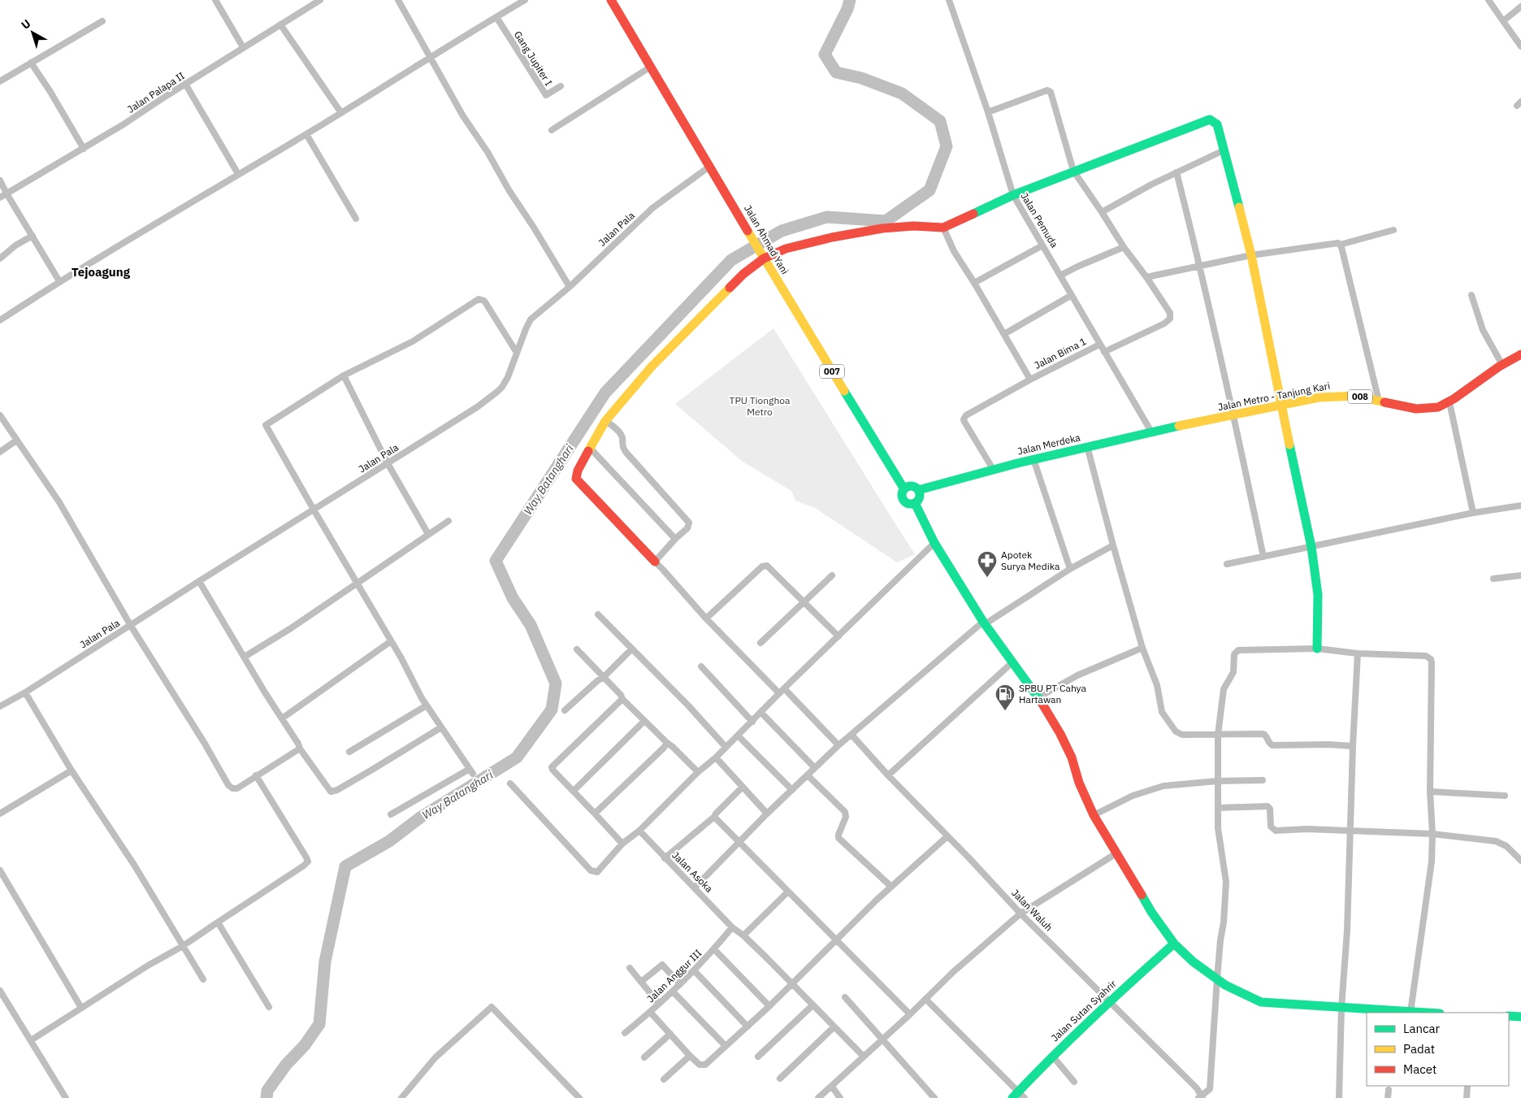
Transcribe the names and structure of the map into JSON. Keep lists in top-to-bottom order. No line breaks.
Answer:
{"streets":{"street":["Gang Jupiter I","Jalan Palapa II","Jalan Pemuda","Jalan Pala","Jalan Ahmad Yani","Jalan Bima 1","007","Jalan Metro - Tanjung Kari","008","Jalan Merdeka","Jalan Asoka","Jalan Waluh","Jalan Anggur III","Jalan Sutan Syahrir"]},"crossings":[["Jalan Pemuda","Jalan Bima 1"],["Jalan Pemuda","Jalan Merdeka"],["Jalan Pala","Jalan Ahmad Yani"],["Jalan Ahmad Yani","008"],["Jalan Ahmad Yani","Jalan Merdeka"],["Jalan Bima 1","Jalan Merdeka"],["Jalan Metro - Tanjung Kari","Jalan Merdeka"],["008","Jalan Merdeka"],["Jalan Asoka","Jalan Anggur III"],["Jalan Waluh","Jalan Sutan Syahrir"]],"districts":["Tejoagung"],"water":["Way Batanghari"],"parks":["TPU Tionghoa Metro"],"places":{"pharmacy":["Apotek Surya Medika"],"fuel station":["SPBU PT Cahya Hartawan"]},"legend":["Lancar","Padat","Macet"],"north":"top left"}
